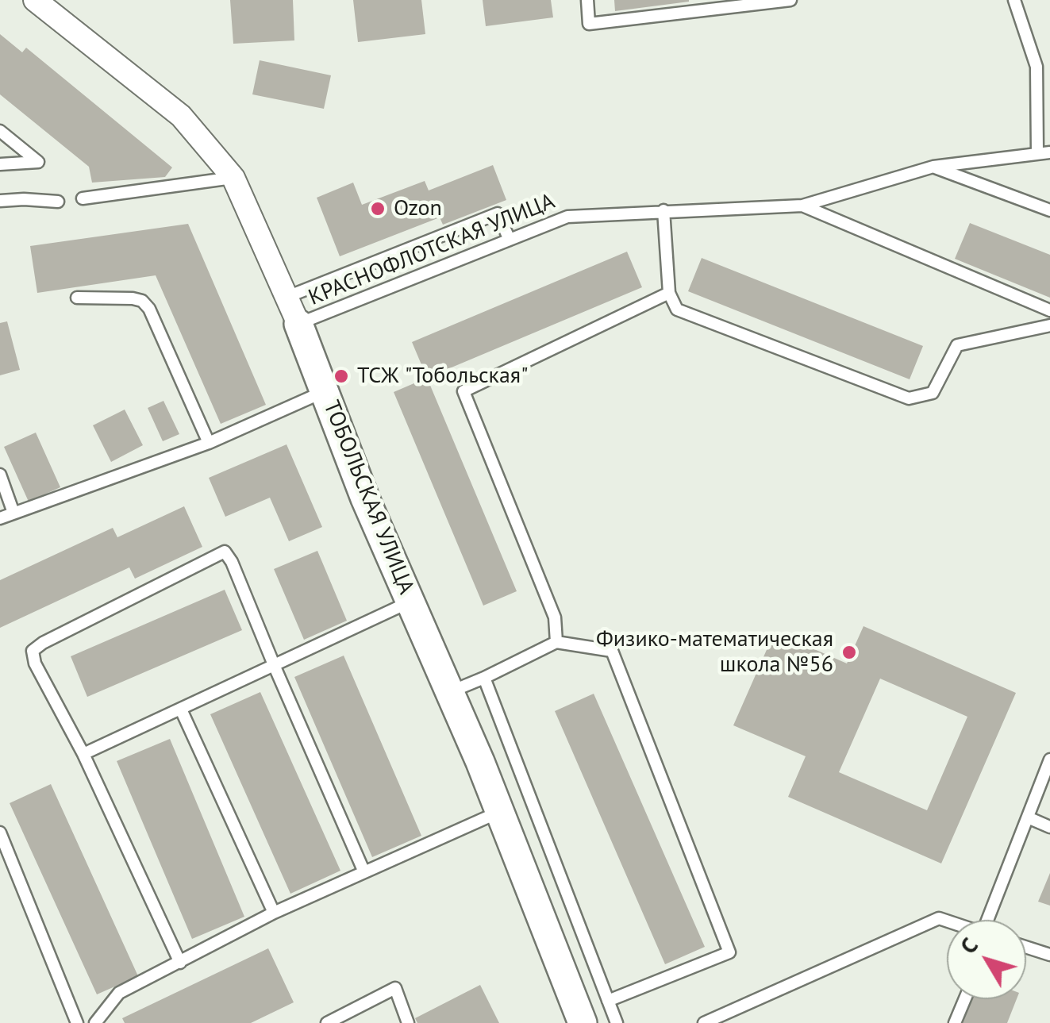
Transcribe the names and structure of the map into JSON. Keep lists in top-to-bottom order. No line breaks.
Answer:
{"streets":{"street":["ТОБОЛЬСКАЯ УЛИЦА"],"lane":["КРАСНОФЛОТСКАЯ УЛИЦА"]},"crossings":[["КРАСНОФЛОТСКАЯ УЛИЦА","ТОБОЛЬСКАЯ УЛИЦА"]],"places":["Ozon","ТСЖ \"Тобольская\"","Физико-математическая школа №56"],"north":"top left"}
